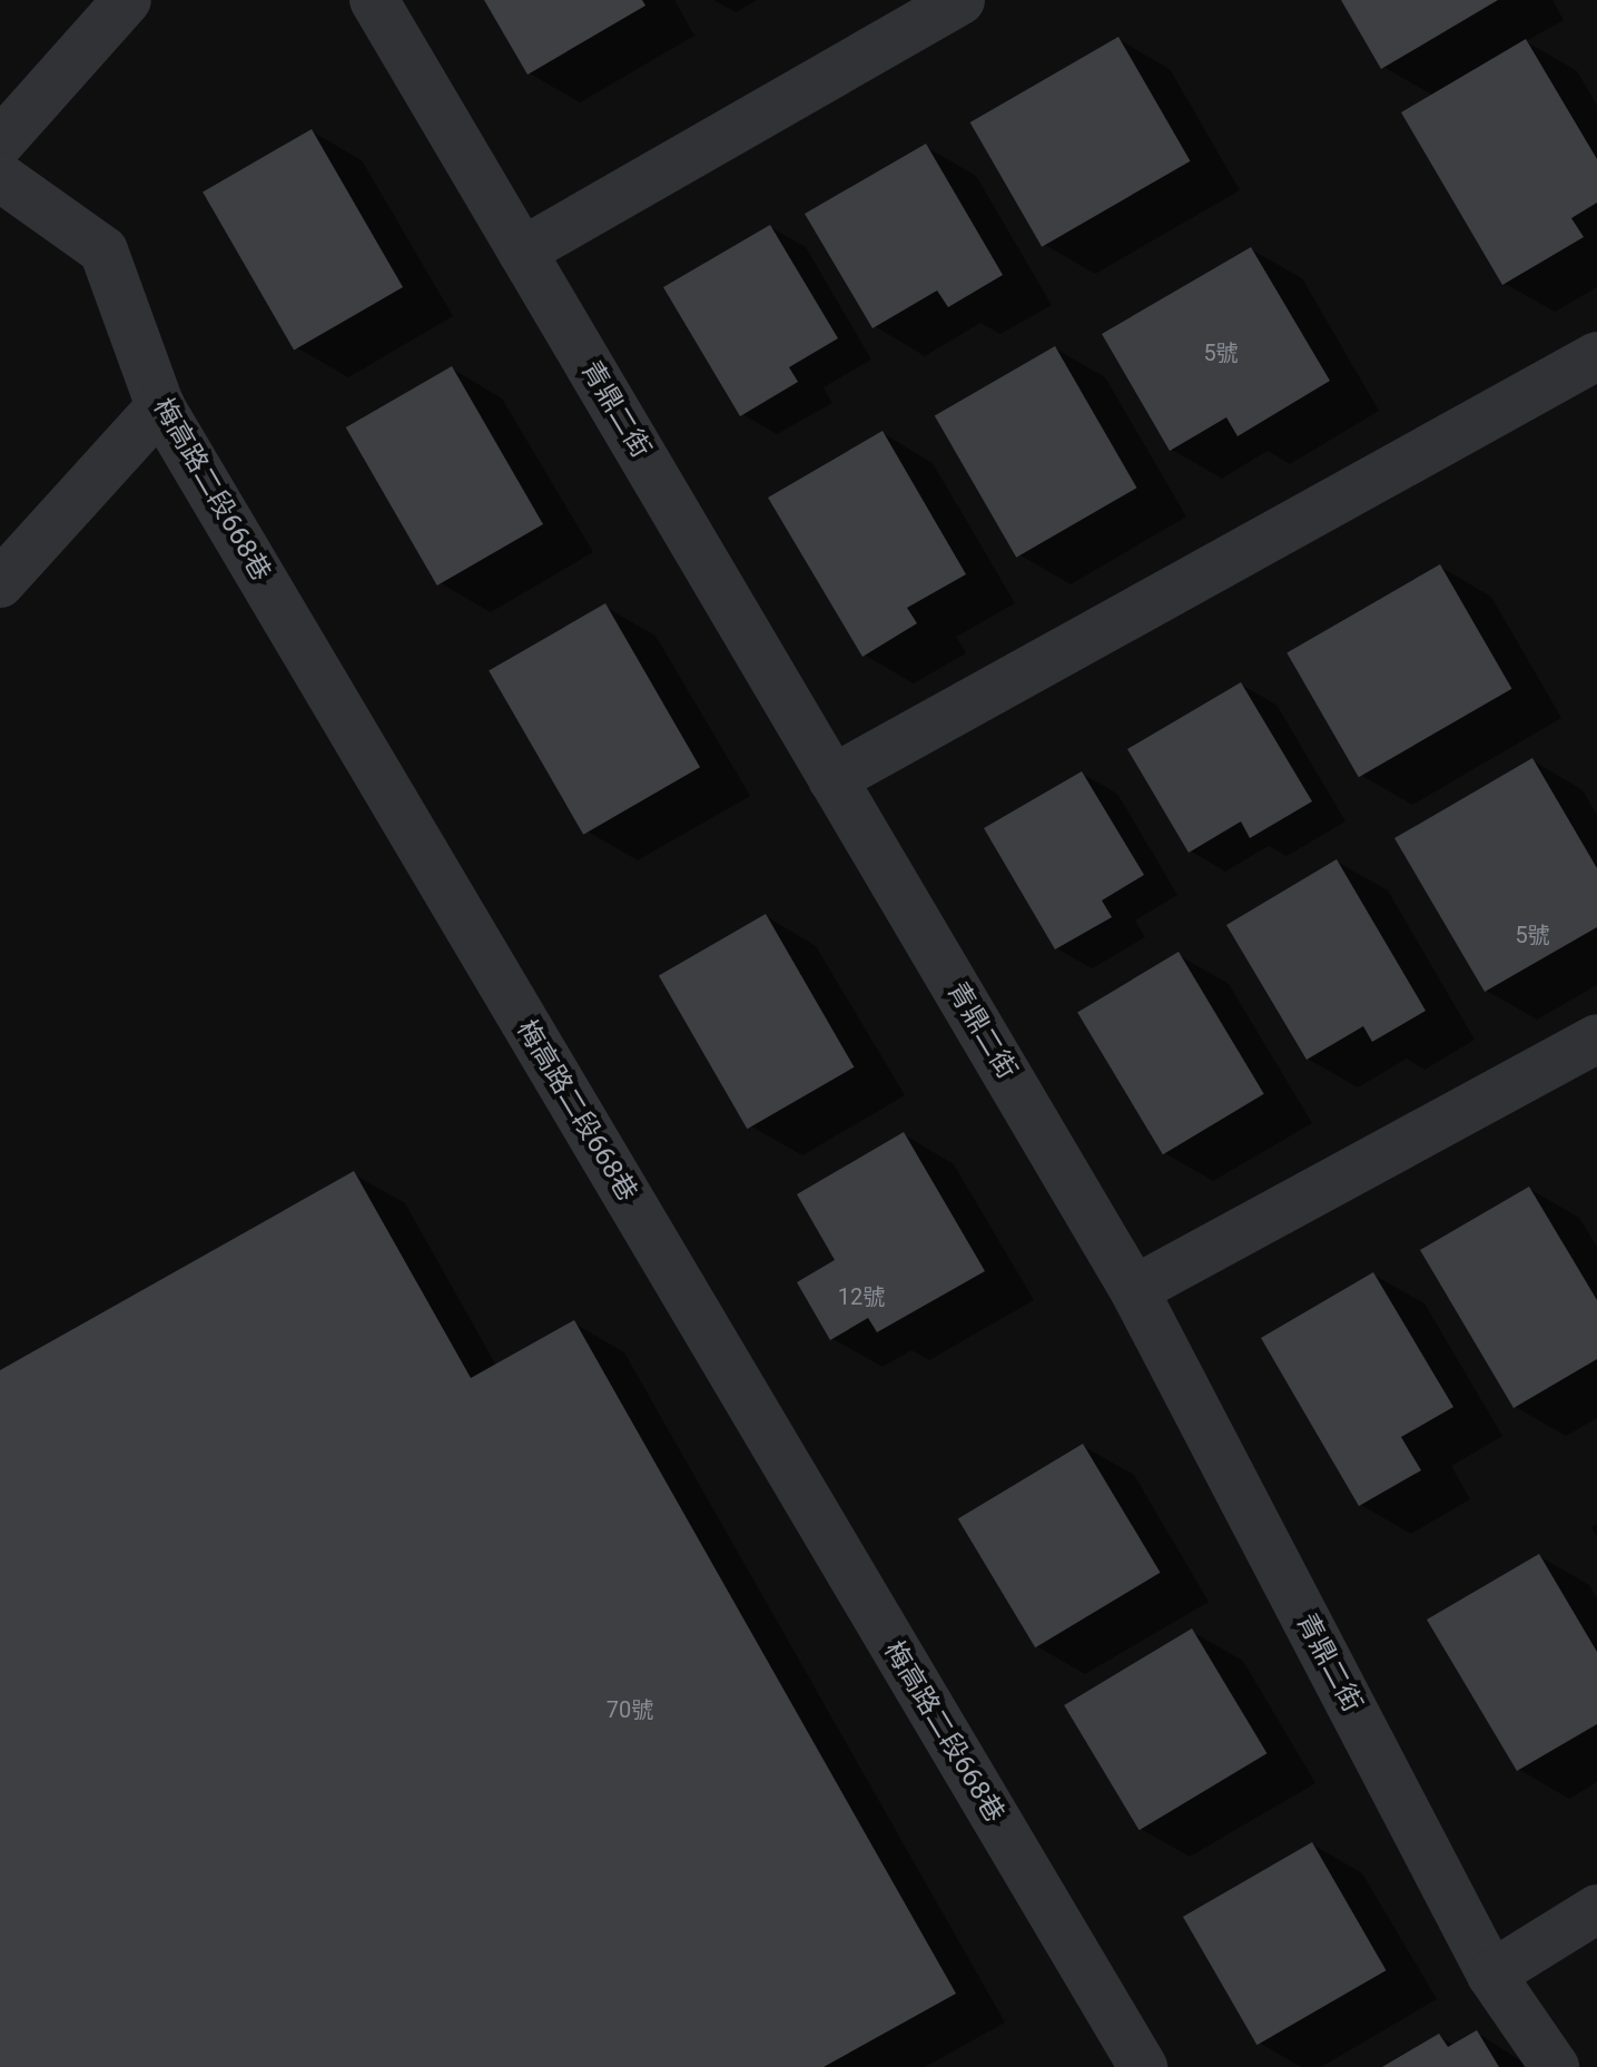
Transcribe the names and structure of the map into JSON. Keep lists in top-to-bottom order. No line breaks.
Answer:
{"streets":{"street":["青鼎二街","梅高路二段668巷"]},"house_numbers":["5號","5號","12號","70號"]}
